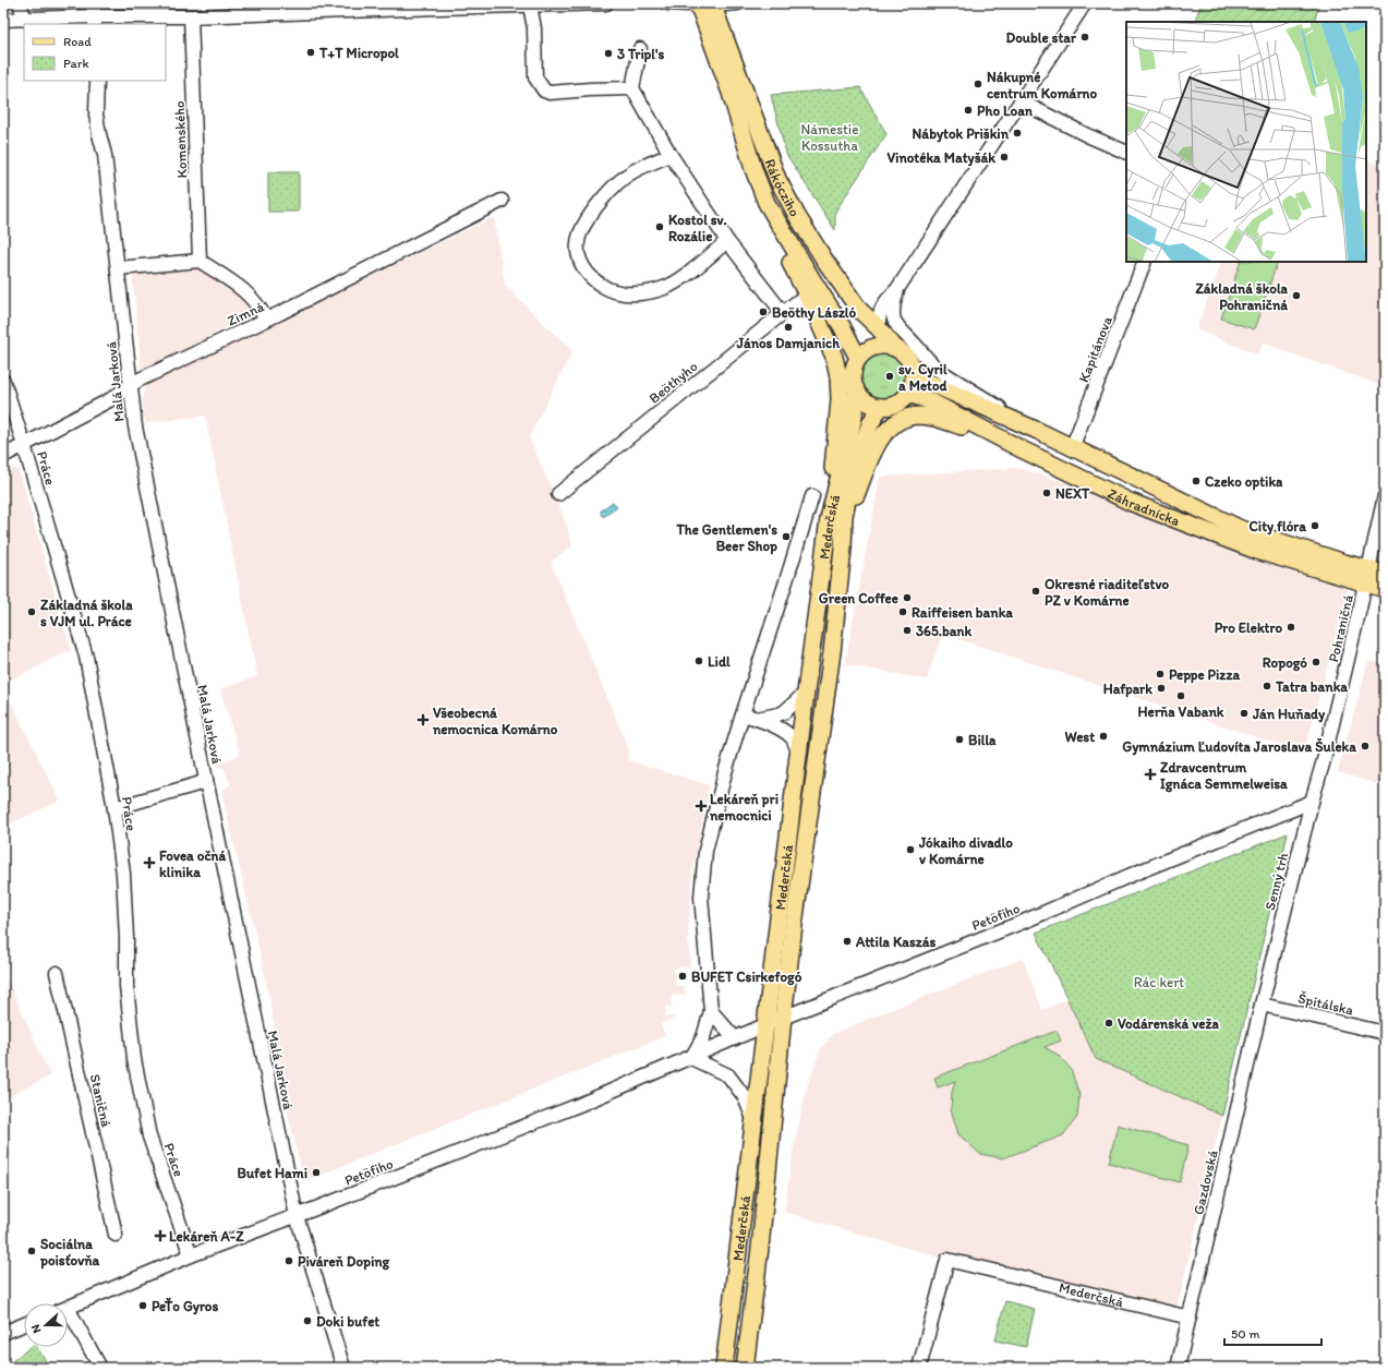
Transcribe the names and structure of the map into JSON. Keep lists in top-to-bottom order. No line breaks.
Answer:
{"streets":{"main road":["Rákócziho","Záhradnícka","Mederčská"],"street":["Komenského","Zimná","Kapitánova","Malá Jarková","Beöthyho","Práce","Pohraničná","Senný trh","Petöfiho","Špitálska","Staničná","Gazdovská"]},"crossings":[["Rákócziho","Záhradnícka"],["Rákócziho","Mederčská"],["Zimná","Malá Jarková"],["Zimná","Práce"],["Kapitánova","Záhradnícka"],["Malá Jarková","Petöfiho"],["Práce","Petöfiho"],["Záhradnícka","Mederčská"],["Záhradnícka","Pohraničná"],["Mederčská","Petöfiho"],["Mederčská","Gazdovská"],["Pohraničná","Senný trh"],["Senný trh","Petöfiho"],["Senný trh","Špitálska"],["Senný trh","Gazdovská"],["Špitálska","Gazdovská"]],"parks":["Námestie Kossutha","Rác kert"],"places":{"other":["Double star","T+T Micropol","3 Tripl's","Nákupné centrum Komárno","Pho Loan","Nábytok Priškin","Vinotéka Matyšák","Kostol sv. Rozálie","Základná škola Pohraničná","Beöthy László","János Damjanich","sv. Cyril a Metod","Czeko optika","NEXT","City flóra","The Gentlemen's Beer Shop","Okresné riaditeľstvo PZ v Komárne","Green Coffee","Základná škola s VJM ul. Práce","Raiffeisen banka","Pro Elektro","365.bank","Lidl","Ropogó","Peppe Pizza","Tatra banka","Hafpark","Herňa Vabank","Ján Huňady","West","Billa","Gymnázium Ľudovíta Jaroslava Šuleka","Jókaiho divadlo v Komárne","Attila Kaszás","BUFET Csirkefogó","Vodárenská veža","Bufet Hami","Sociálna poisťovňa","Piváreň Doping","PeŤo Gyros","Doki bufet"],"health":["Všeobecná nemocnica Komárno","Zdravcentrum Ignáca Semmelweisa","Lekáreň pri nemocnici","Fovea očná klinika","Lekáreň A-Z"]},"legend":["Road","Park"],"scale_bar":"50 m","north":"left"}
